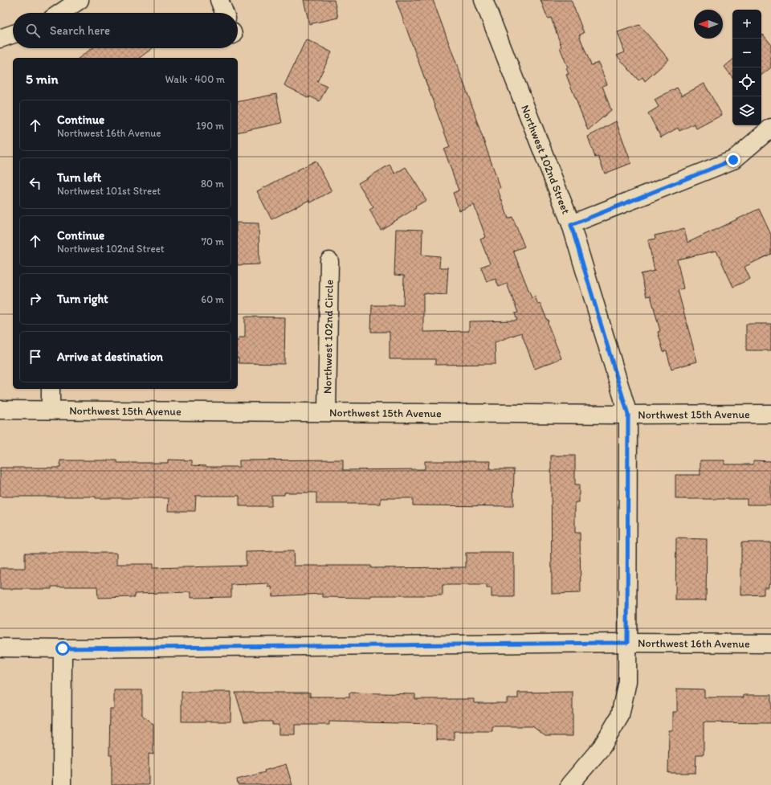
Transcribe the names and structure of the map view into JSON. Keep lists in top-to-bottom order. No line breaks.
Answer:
{"streets":{"street":["Northwest 102nd Street","Northwest 102nd Circle","Northwest 15th Avenue","Northwest 16th Avenue"]},"crossings":[["Northwest 102nd Street","Northwest 15th Avenue"],["Northwest 102nd Street","Northwest 16th Avenue"],["Northwest 102nd Circle","Northwest 15th Avenue"]],"north":"left","page":{"map_buttons":["+","−"],"search":"Search here","heading":["5 min","Walk · 400 m"],"list":[["Continue","Northwest 16th Avenue","190 m"],["Turn left","Northwest 101st Street","80 m"],["Continue","Northwest 102nd Street","70 m"],["Turn right","60 m"],"Arrive at destination"]}}
